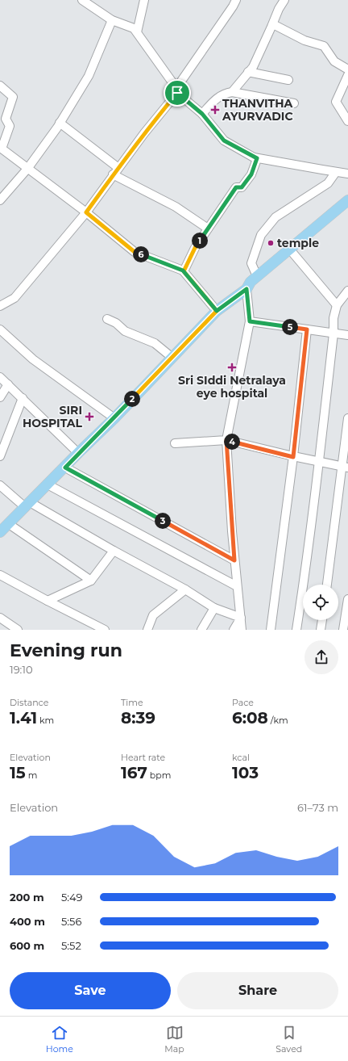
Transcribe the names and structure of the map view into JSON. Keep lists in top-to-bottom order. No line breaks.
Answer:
{"places":{"health":["THANVITHA AYURVADIC","Sri SIddi Netralaya eye hospital","SIRI HOSPITAL"],"other":["temple"]},"page":{"pins":["1","6","5","2","4","3"],"heading":["Evening run","19:10"],"stats":[["Distance","1.41 km"],["Time","8:39"],["Pace","6:08 /km"],["Elevation","15 m"],["Heart rate","167 bpm"],["kcal","103"]],"chart":["Elevation","61–73 m"],"list":[{"name":"200 m","note":"5:49"},{"name":"400 m","note":"5:56"},{"name":"600 m","note":"5:52"}],"buttons":["Save","Share"],"tabs":["Home","Map","Saved"]}}
